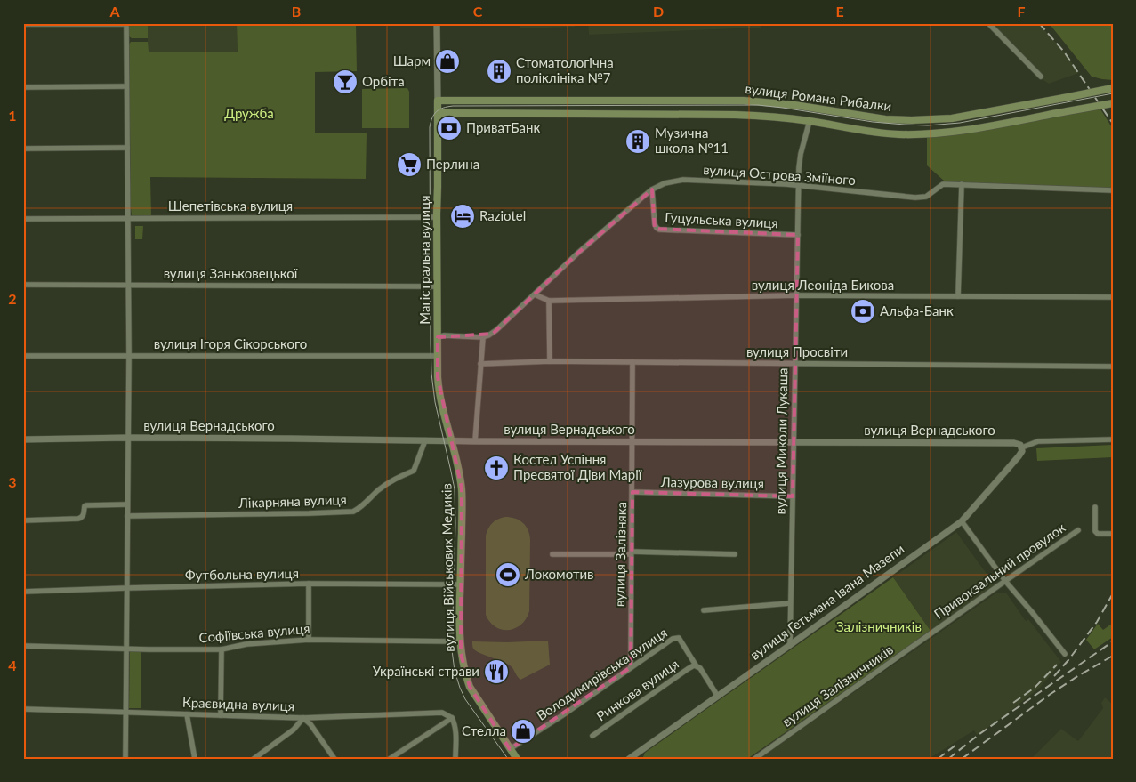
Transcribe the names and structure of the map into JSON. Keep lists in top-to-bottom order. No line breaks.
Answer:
{"streets":{"main road":["вулиця Романа Рибалки","Магістральна вулиця","вулиця Військових Медиків"],"street":["вулиця Острова Зміїного","Шепетівська вулиця","Гуцульська вулиця","вулиця Заньковецької","вулиця Леоніда Бикова","вулиця Ігоря Сікорського","вулиця Просвіти","вулиця Вернадського","вулиця Миколи Лукаша","Лазурова вулиця","Лікарняна вулиця","вулиця Залізняка","Привокзальний провулок","Футбольна вулиця","вулиця Гетьмана Івана Мазепи","Софіївська вулиця","Володимирівська вулиця","вулиця Залізничників","Ринкова вулиця","Краєвидна вулиця"]},"crossings":[["вулиця Романа Рибалки","Магістральна вулиця"],["вулиця Романа Рибалки","вулиця Миколи Лукаша"],["вулиця Острова Зміїного","Гуцульська вулиця"],["вулиця Острова Зміїного","вулиця Леоніда Бикова"],["вулиця Острова Зміїного","вулиця Миколи Лукаша"],["Шепетівська вулиця","Магістральна вулиця"],["Гуцульська вулиця","вулиця Миколи Лукаша"],["Магістральна вулиця","вулиця Заньковецької"],["Магістральна вулиця","вулиця Ігоря Сікорського"],["Магістральна вулиця","вулиця Вернадського"],["Магістральна вулиця","вулиця Військових Медиків"],["вулиця Леоніда Бикова","вулиця Миколи Лукаша"],["вулиця Просвіти","вулиця Миколи Лукаша"],["вулиця Просвіти","вулиця Залізняка"],["вулиця Вернадського","вулиця Миколи Лукаша"],["вулиця Вернадського","Лікарняна вулиця"],["вулиця Вернадського","вулиця Залізняка"],["вулиця Вернадського","вулиця Військових Медиків"],["вулиця Вернадського","вулиця Гетьмана Івана Мазепи"],["вулиця Миколи Лукаша","Лазурова вулиця"],["вулиця Миколи Лукаша","вулиця Гетьмана Івана Мазепи"],["Лазурова вулиця","вулиця Залізняка"],["вулиця Залізняка","Володимирівська вулиця"],["вулиця Військових Медиків","Футбольна вулиця"],["вулиця Військових Медиків","Софіївська вулиця"],["вулиця Військових Медиків","Володимирівська вулиця"],["Привокзальний провулок","вулиця Залізничників"],["Володимирівська вулиця","Ринкова вулиця"]],"parks":["Дружба","Залізничників"],"places":{"shop":["Шарм","Стелла"],"building":["Стоматологічна поліклініка №7","Музична школа №11"],"bar":["Орбіта"],"bank":["ПриватБанк","Альфа-Банк"],"supermarket":["Перлина"],"hotel":["Raziotel"],"church":["Костел Успіння Пресвятої Діви Марії"],"sports":["Локомотив"],"restaurant":["Українські страви"]},"grid":{"columns":["A","B","C","D","E","F"],"rows":["1","2","3","4"]}}
